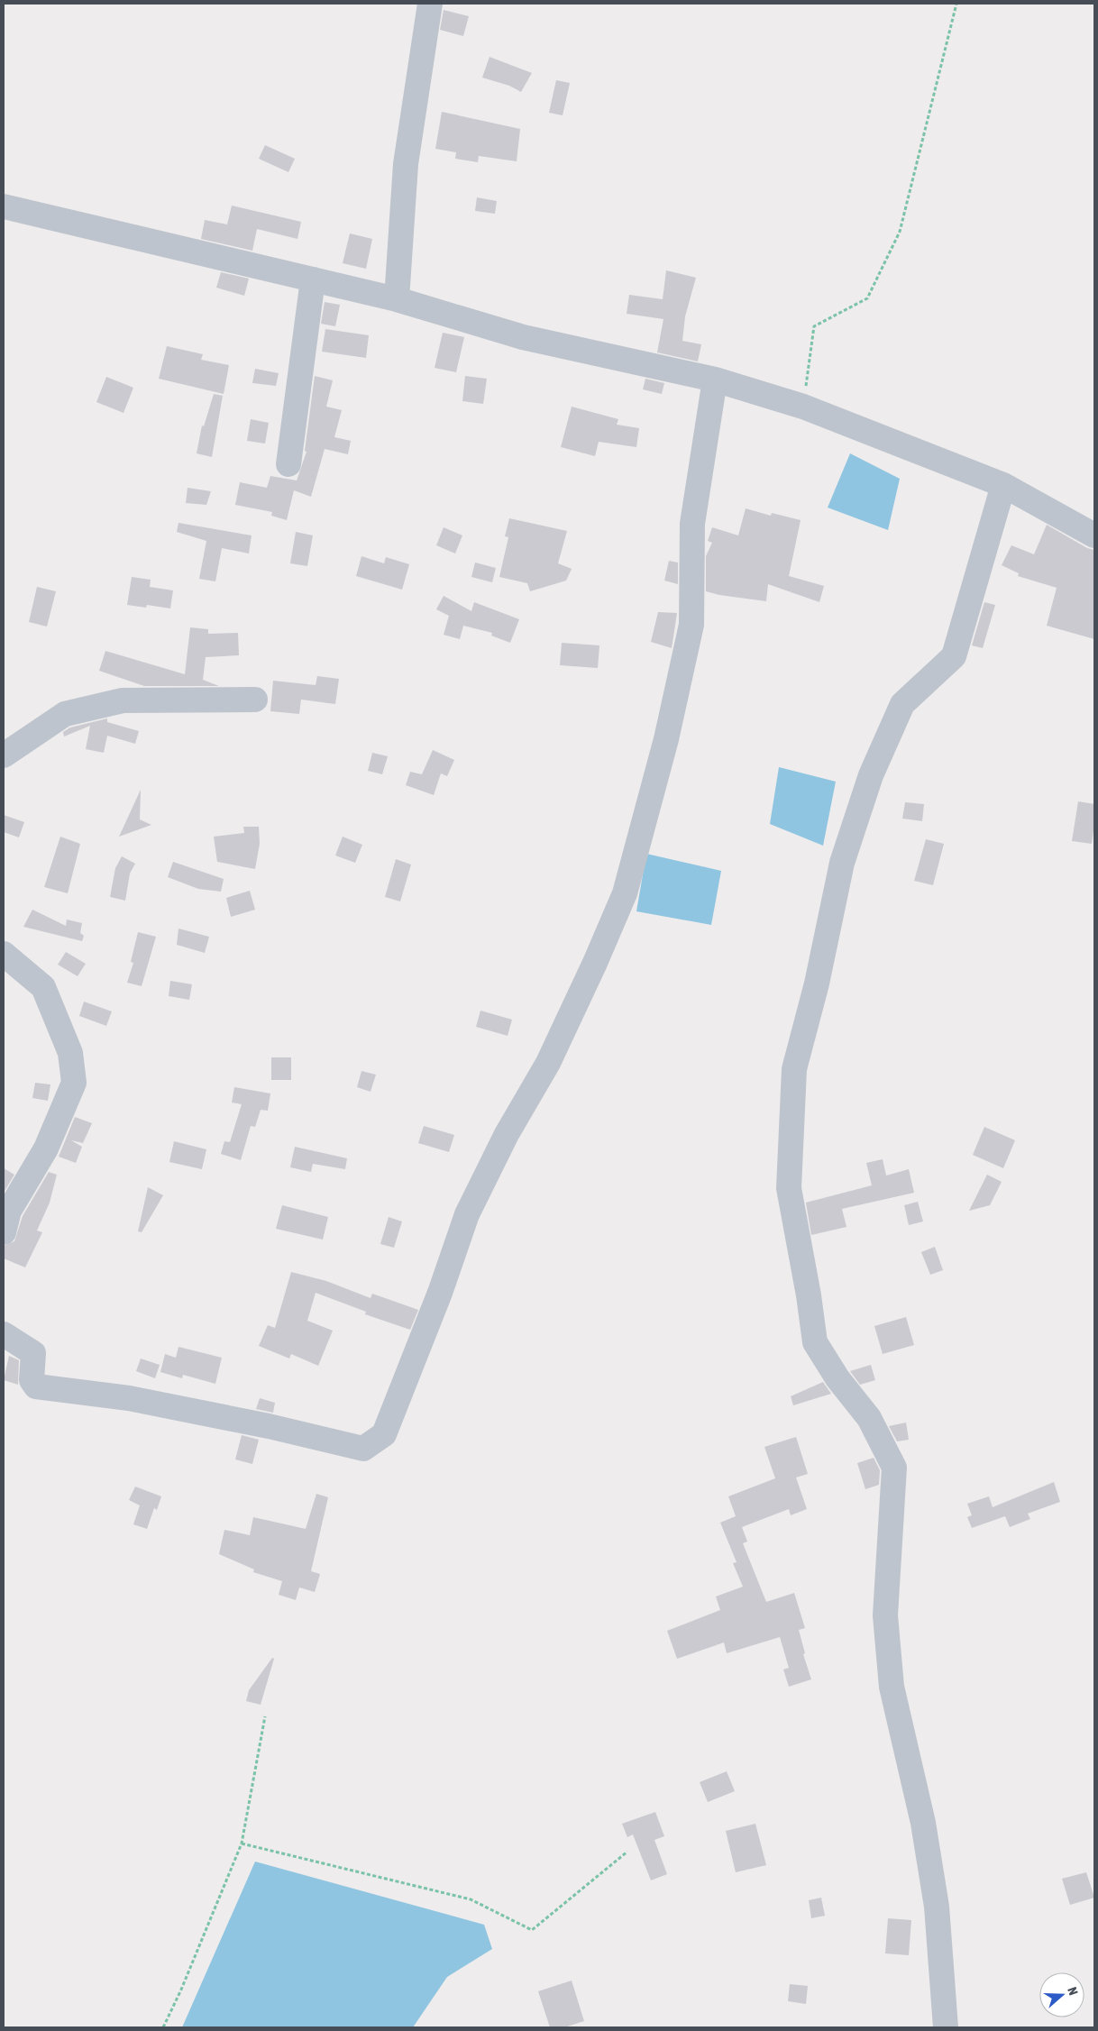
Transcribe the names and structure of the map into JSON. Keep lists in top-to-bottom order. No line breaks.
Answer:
{"north":"right"}
